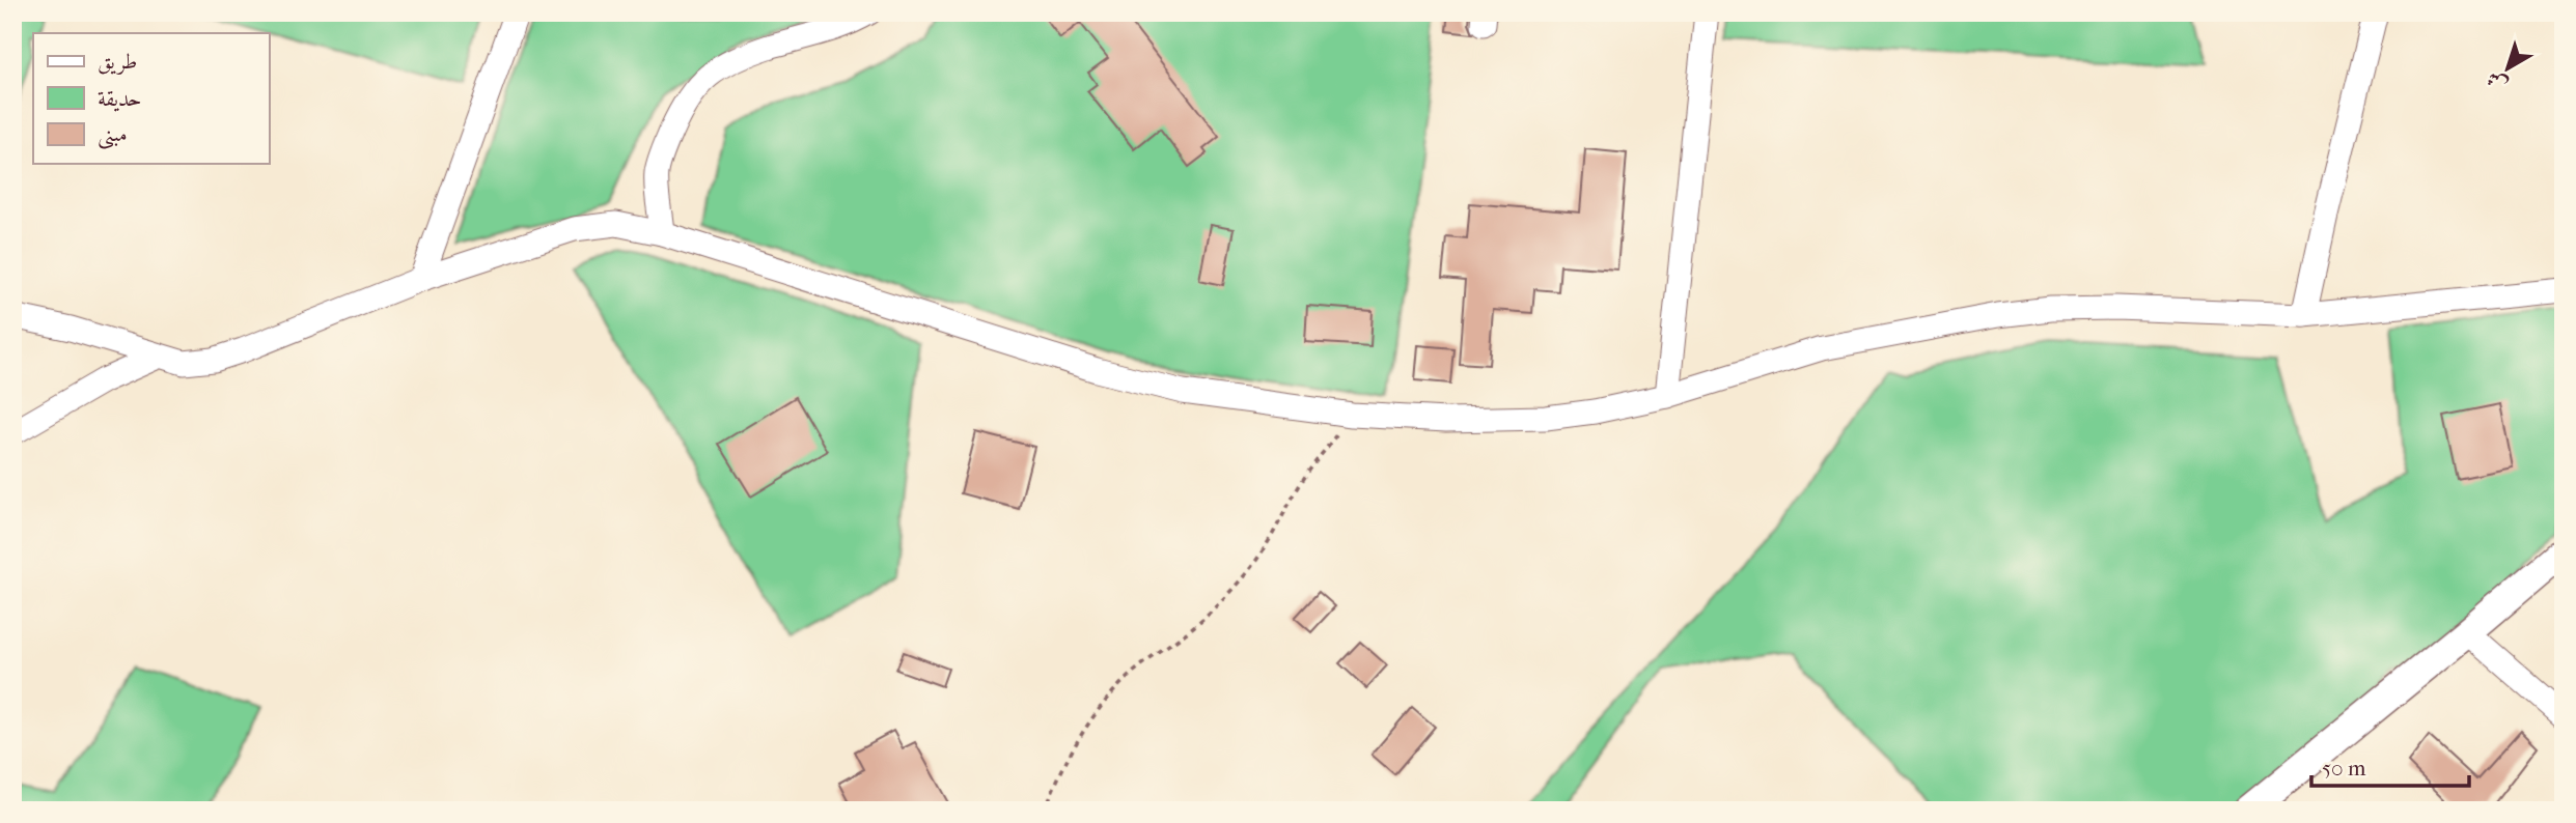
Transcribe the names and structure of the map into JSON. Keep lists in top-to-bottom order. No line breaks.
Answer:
{"legend":["طريق","حديقة","مبنى"],"scale_bar":"50 m","north":"bottom left"}
